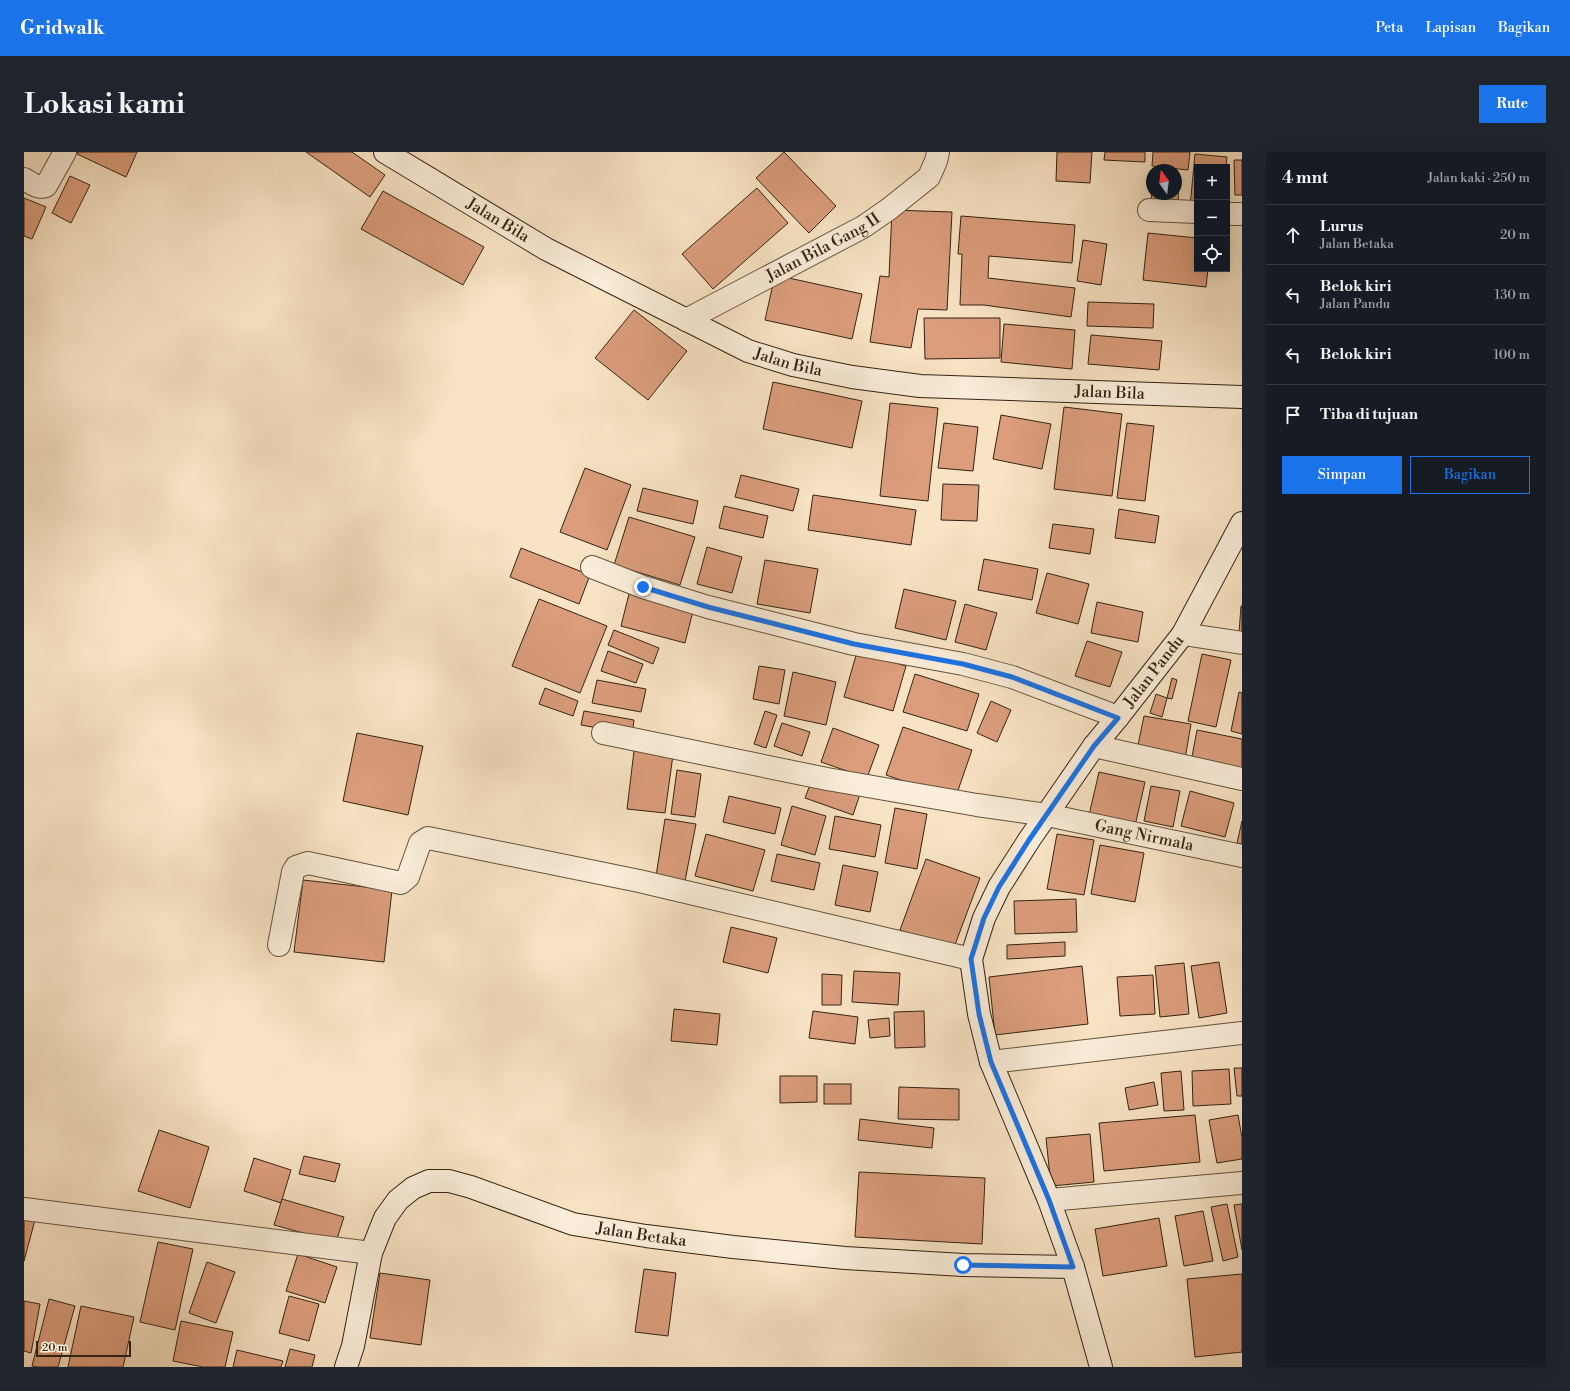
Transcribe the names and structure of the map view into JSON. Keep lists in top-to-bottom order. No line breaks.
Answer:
{"streets":{"street":["Jalan Bila","Jalan Bila Gang II","Jalan Pandu","Gang Nirmala","Jalan Betaka"]},"crossings":[["Jalan Bila","Jalan Bila Gang II"],["Jalan Pandu","Gang Nirmala"],["Jalan Pandu","Jalan Betaka"]],"scale_bar":"20 m","north":"top","page":{"header":"Gridwalk","nav":["Peta","Lapisan","Bagikan"],"buttons":["Rute",["Simpan","Bagikan"]],"title":"Lokasi kami","heading":["4 mnt","Jalan kaki · 250 m"],"map_buttons":["+","−"],"list":[["Lurus","Jalan Betaka","20 m"],["Belok kiri","Jalan Pandu","130 m"],["Belok kiri","100 m"],"Tiba di tujuan"],"scale":"20 m"}}
